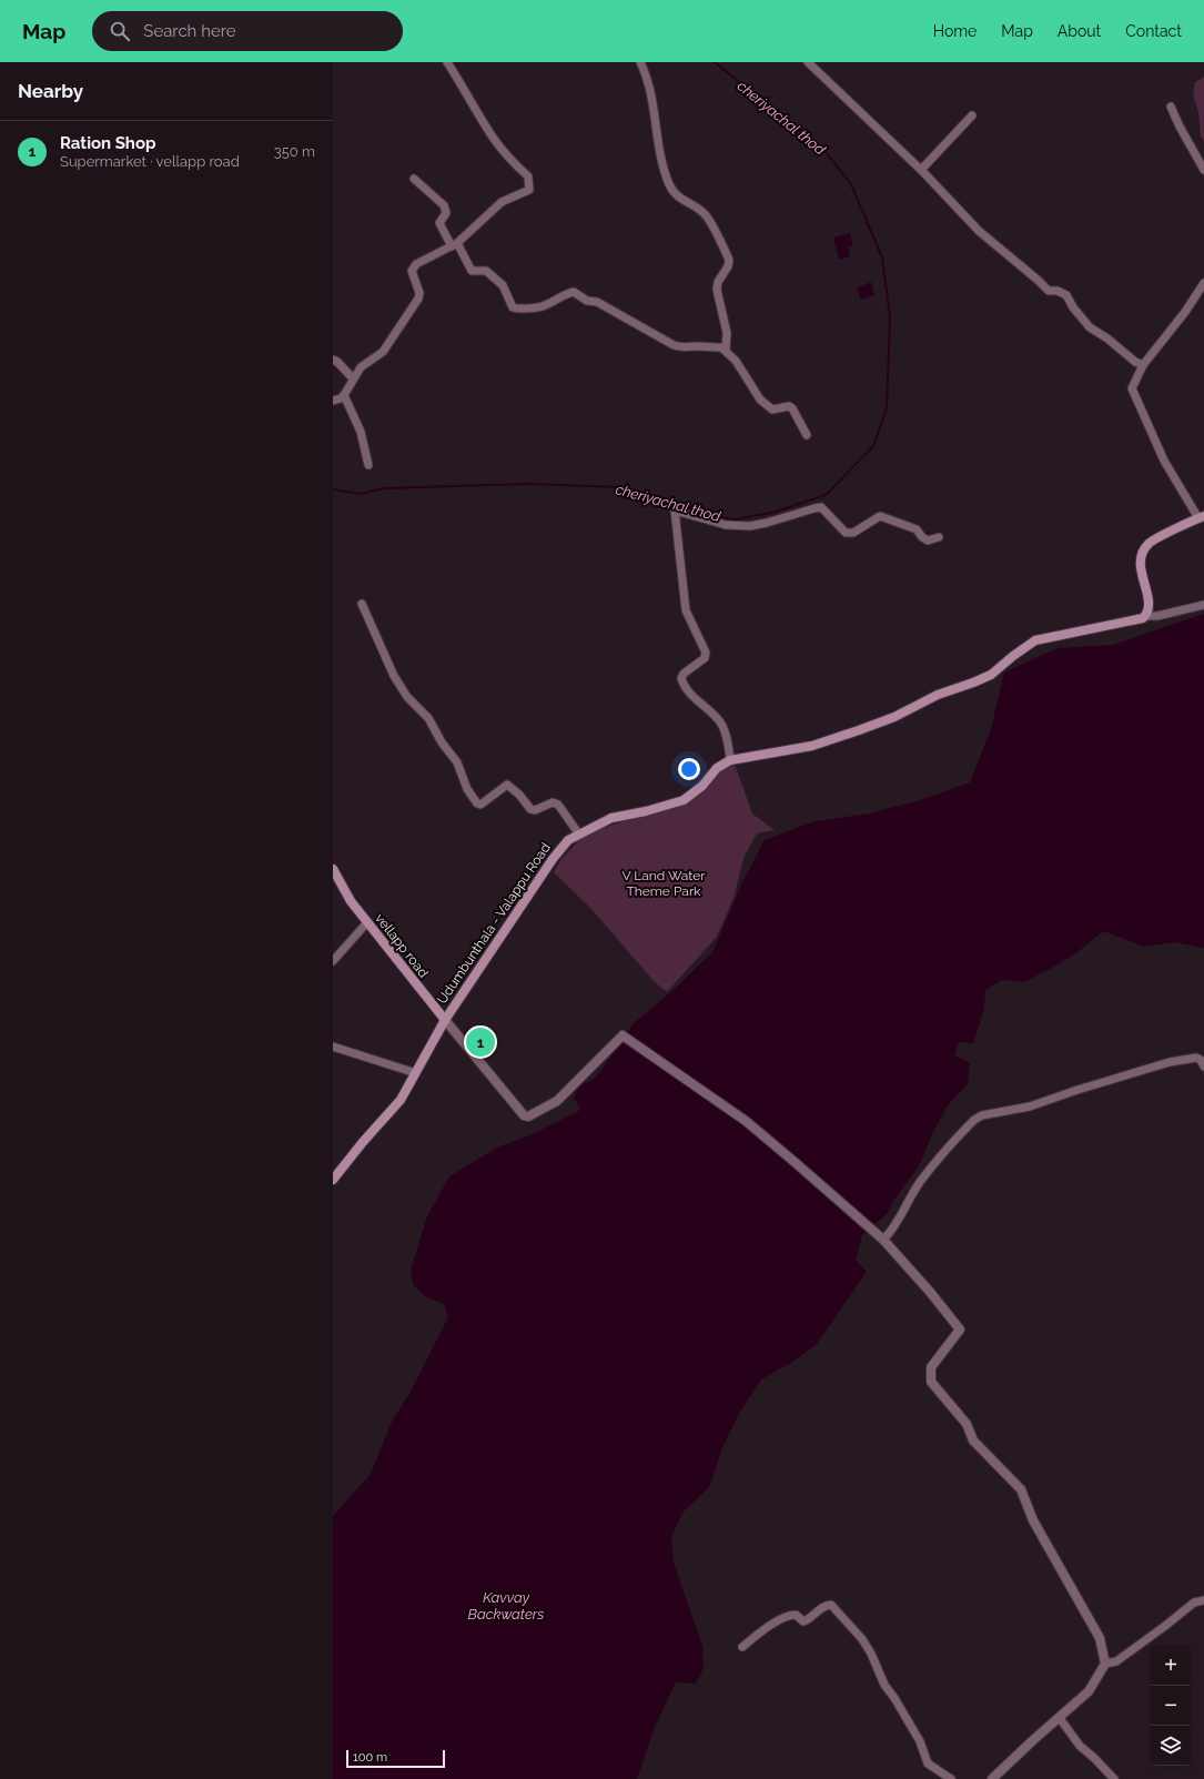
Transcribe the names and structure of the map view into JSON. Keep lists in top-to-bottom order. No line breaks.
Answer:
{"streets":{"main road":["Udumbunthala - Valappu Road","vellapp road"]},"crossings":[["Udumbunthala - Valappu Road","vellapp road"]],"water":["cheriyachal thod","Kavvay Backwaters"],"parks":["V Land Water Theme Park"],"scale_bar":"100 m","page":{"header":"Map","search":"Search here","nav":["Home","Map","About","Contact"],"heading":"Nearby","list":[{"mark":"1","name":"Ration Shop","note":"Supermarket · vellapp road","value":"350 m"}],"pins":"1","map_buttons":["+","−"],"scale":"100 m"}}
